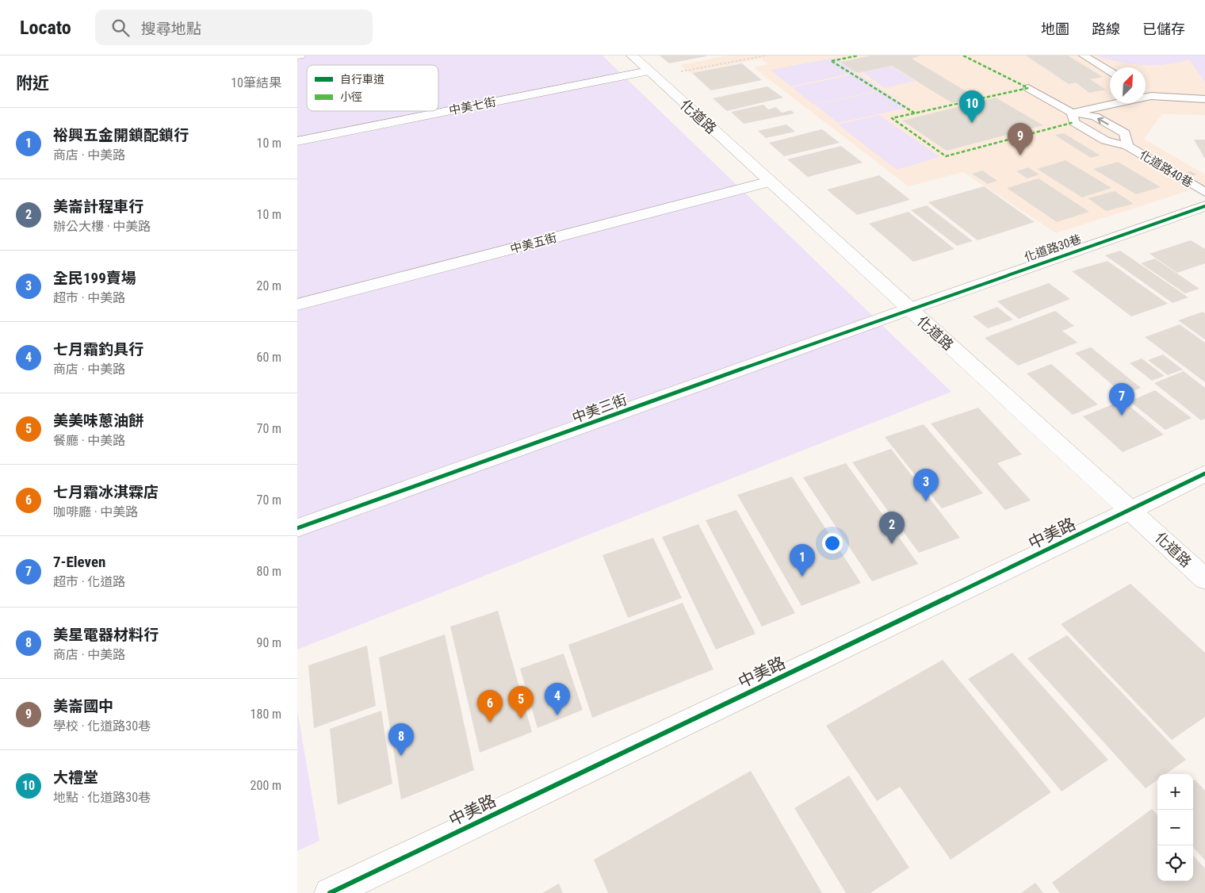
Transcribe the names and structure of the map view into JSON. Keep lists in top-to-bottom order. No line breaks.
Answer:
{"streets":{"street":["中美七街","化道路","中美五街","化道路30巷","中美三街","中美路"],"lane":["化道路40巷"]},"crossings":[["中美七街","化道路"],["化道路","中美五街"],["化道路","化道路30巷"],["化道路","中美三街"],["化道路","中美路"],["化道路40巷","化道路30巷"],["化道路30巷","中美三街"]],"legend":["自行車道","小徑"],"north":"top right","page":{"header":"Locato","search":"搜尋地點","nav":["地圖","路線","已儲存"],"heading":["附近","10筆結果"],"pins":["10","9","7","3","2","1","4","5","6","8"],"list":[{"mark":"1","name":"裕興五金開鎖配鎖行","note":"商店 · 中美路","value":"10 m"},{"mark":"2","name":"美崙計程車行","note":"辦公大樓 · 中美路","value":"10 m"},{"mark":"3","name":"全民199賣場","note":"超市 · 中美路","value":"20 m"},{"mark":"4","name":"七月霜釣具行","note":"商店 · 中美路","value":"60 m"},{"mark":"5","name":"美美味蔥油餅","note":"餐廳 · 中美路","value":"70 m"},{"mark":"6","name":"七月霜冰淇霖店","note":"咖啡廳 · 中美路","value":"70 m"},{"mark":"7","name":"7-Eleven","note":"超市 · 化道路","value":"80 m"},{"mark":"8","name":"美星電器材料行","note":"商店 · 中美路","value":"90 m"},{"mark":"9","name":"美崙國中","note":"學校 · 化道路30巷","value":"180 m"},{"mark":"10","name":"大禮堂","note":"地點 · 化道路30巷","value":"200 m"}],"map_buttons":["+","−"]}}
